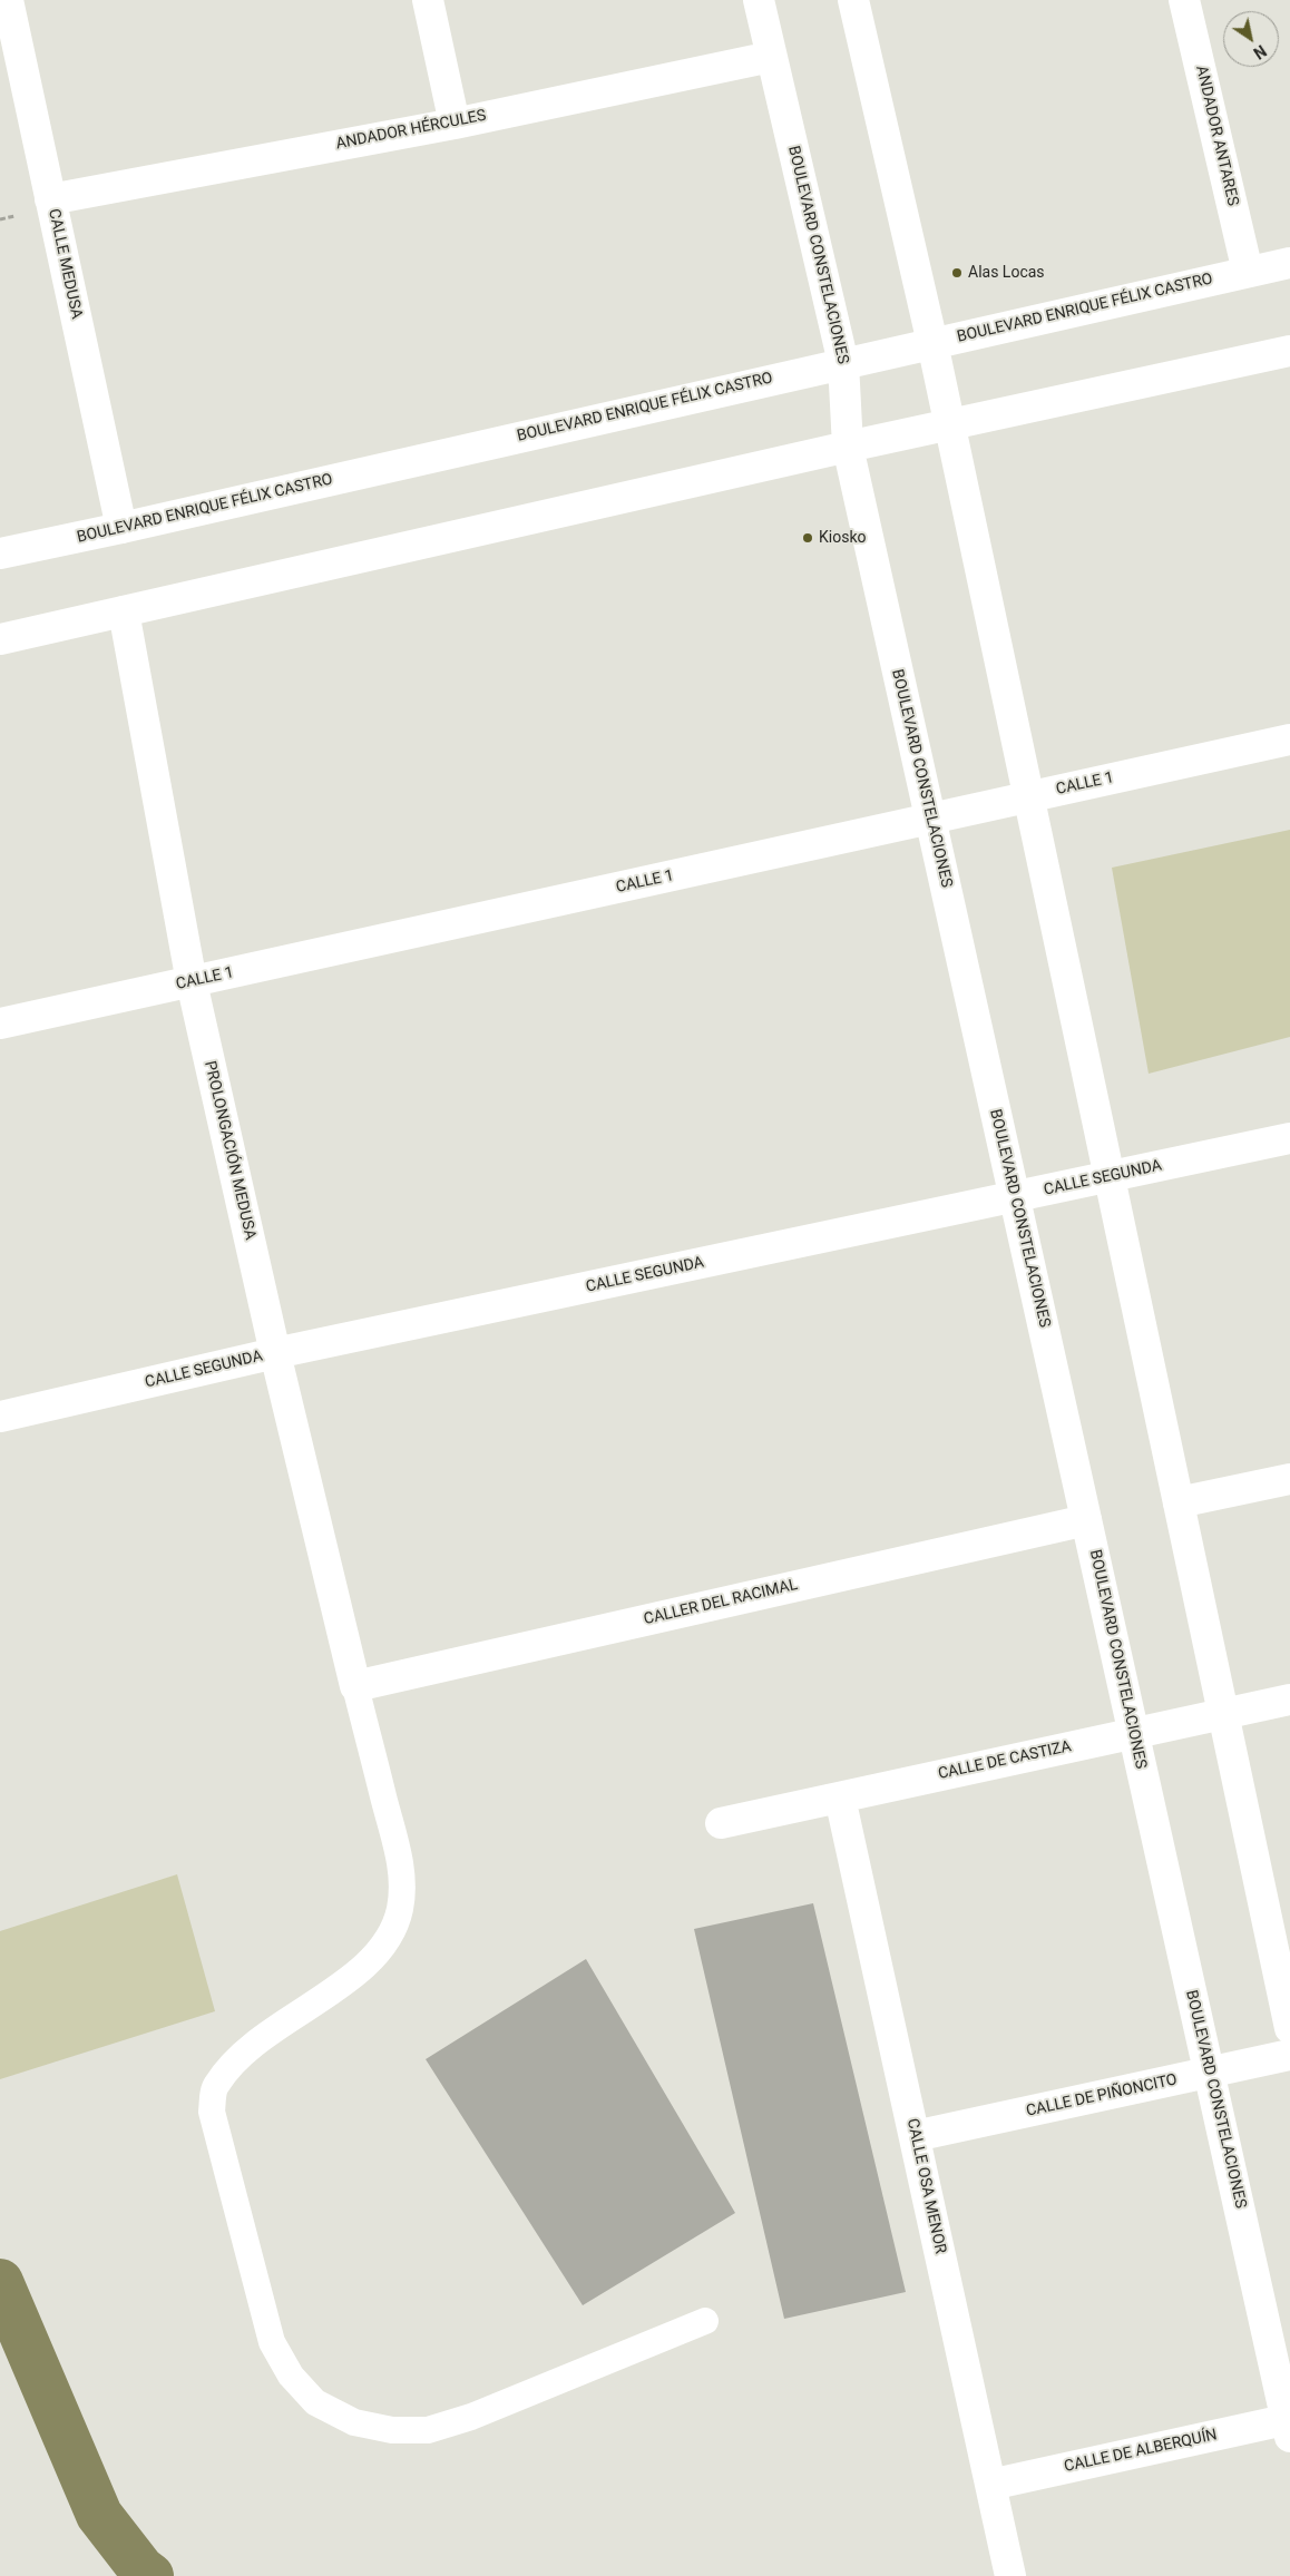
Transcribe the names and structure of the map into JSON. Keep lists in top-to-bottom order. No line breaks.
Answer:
{"streets":{"street":["ANDADOR HÉRCULES","ANDADOR ANTARES","BOULEVARD CONSTELACIONES","CALLE MEDUSA","BOULEVARD ENRIQUE FÉLIX CASTRO","CALLE 1","PROLONGACIÓN MEDUSA","CALLE SEGUNDA","CALLER DEL RACIMAL","CALLE DE CASTIZA","CALLE DE PIÑONCITO","CALLE OSA MENOR","CALLE DE ALBERQUÍN"]},"crossings":[["ANDADOR HÉRCULES","BOULEVARD CONSTELACIONES"],["ANDADOR HÉRCULES","CALLE MEDUSA"],["ANDADOR ANTARES","BOULEVARD ENRIQUE FÉLIX CASTRO"],["BOULEVARD CONSTELACIONES","BOULEVARD ENRIQUE FÉLIX CASTRO"],["BOULEVARD CONSTELACIONES","CALLE 1"],["BOULEVARD CONSTELACIONES","CALLE SEGUNDA"],["BOULEVARD CONSTELACIONES","CALLER DEL RACIMAL"],["BOULEVARD CONSTELACIONES","CALLE DE CASTIZA"],["BOULEVARD CONSTELACIONES","CALLE DE PIÑONCITO"],["BOULEVARD CONSTELACIONES","CALLE DE ALBERQUÍN"],["CALLE MEDUSA","BOULEVARD ENRIQUE FÉLIX CASTRO"],["CALLE 1","PROLONGACIÓN MEDUSA"],["PROLONGACIÓN MEDUSA","CALLE SEGUNDA"],["PROLONGACIÓN MEDUSA","CALLER DEL RACIMAL"],["CALLE DE CASTIZA","CALLE OSA MENOR"],["CALLE DE PIÑONCITO","CALLE OSA MENOR"],["CALLE OSA MENOR","CALLE DE ALBERQUÍN"]],"places":["Alas Locas","Kiosko"],"north":"bottom right"}
